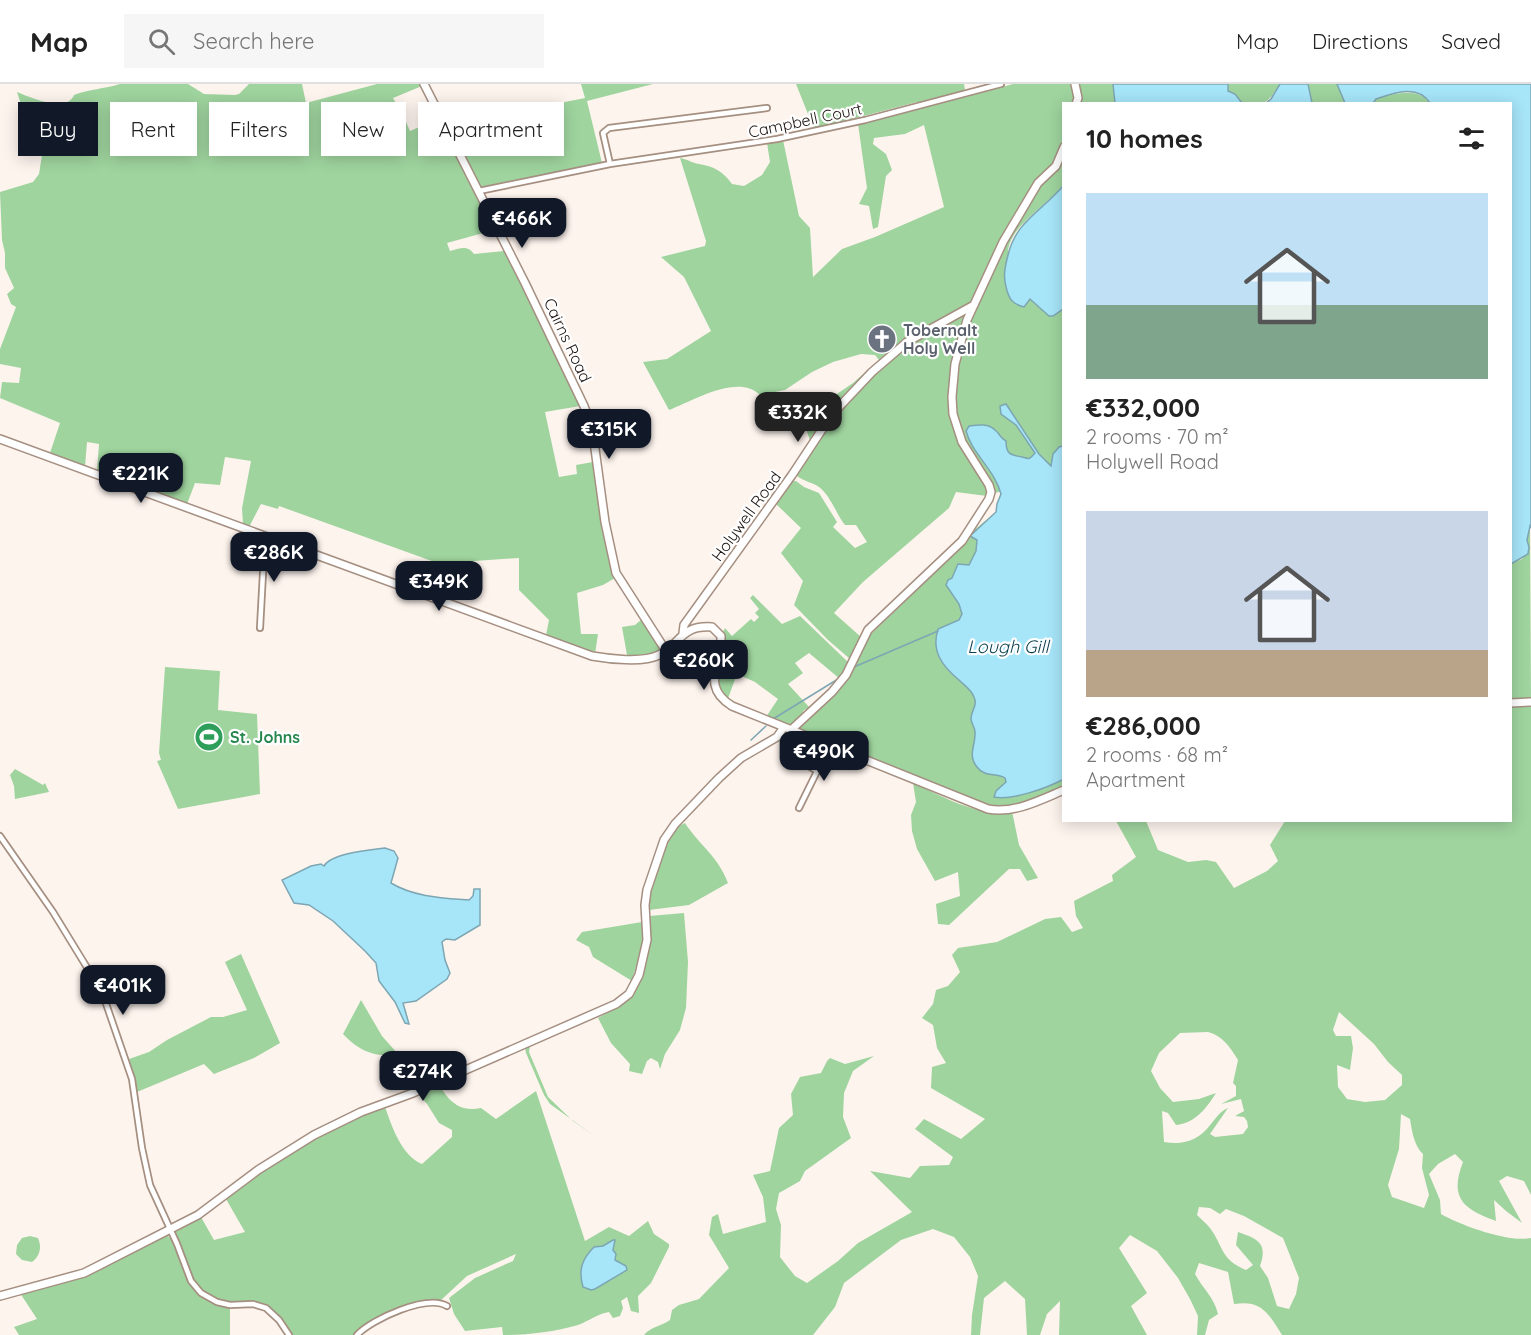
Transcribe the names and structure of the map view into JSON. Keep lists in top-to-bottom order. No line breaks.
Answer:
{"streets":{"street":["Campbell Court","Cairns Road","Holywell Road"]},"crossings":[["Campbell Court","Cairns Road"]],"water":["Lough Gill"],"places":{"church":["Tobernalt Holy Well"],"sports":["St. Johns"]},"page":{"header":"Map","search":"Search here","nav":["Map","Directions","Saved"],"chip":["Buy","Rent","Filters","New","Apartment"],"heading":"10 homes","list":[{"name":"€332,000","note":"2 rooms · 70 m² · Holywell Road"},{"name":"€286,000","note":"2 rooms · 68 m² · Apartment"}],"price":["€466K","€332K","€315K","€221K","€286K","€349K","€260K","€490K","€401K","€274K"]}}
